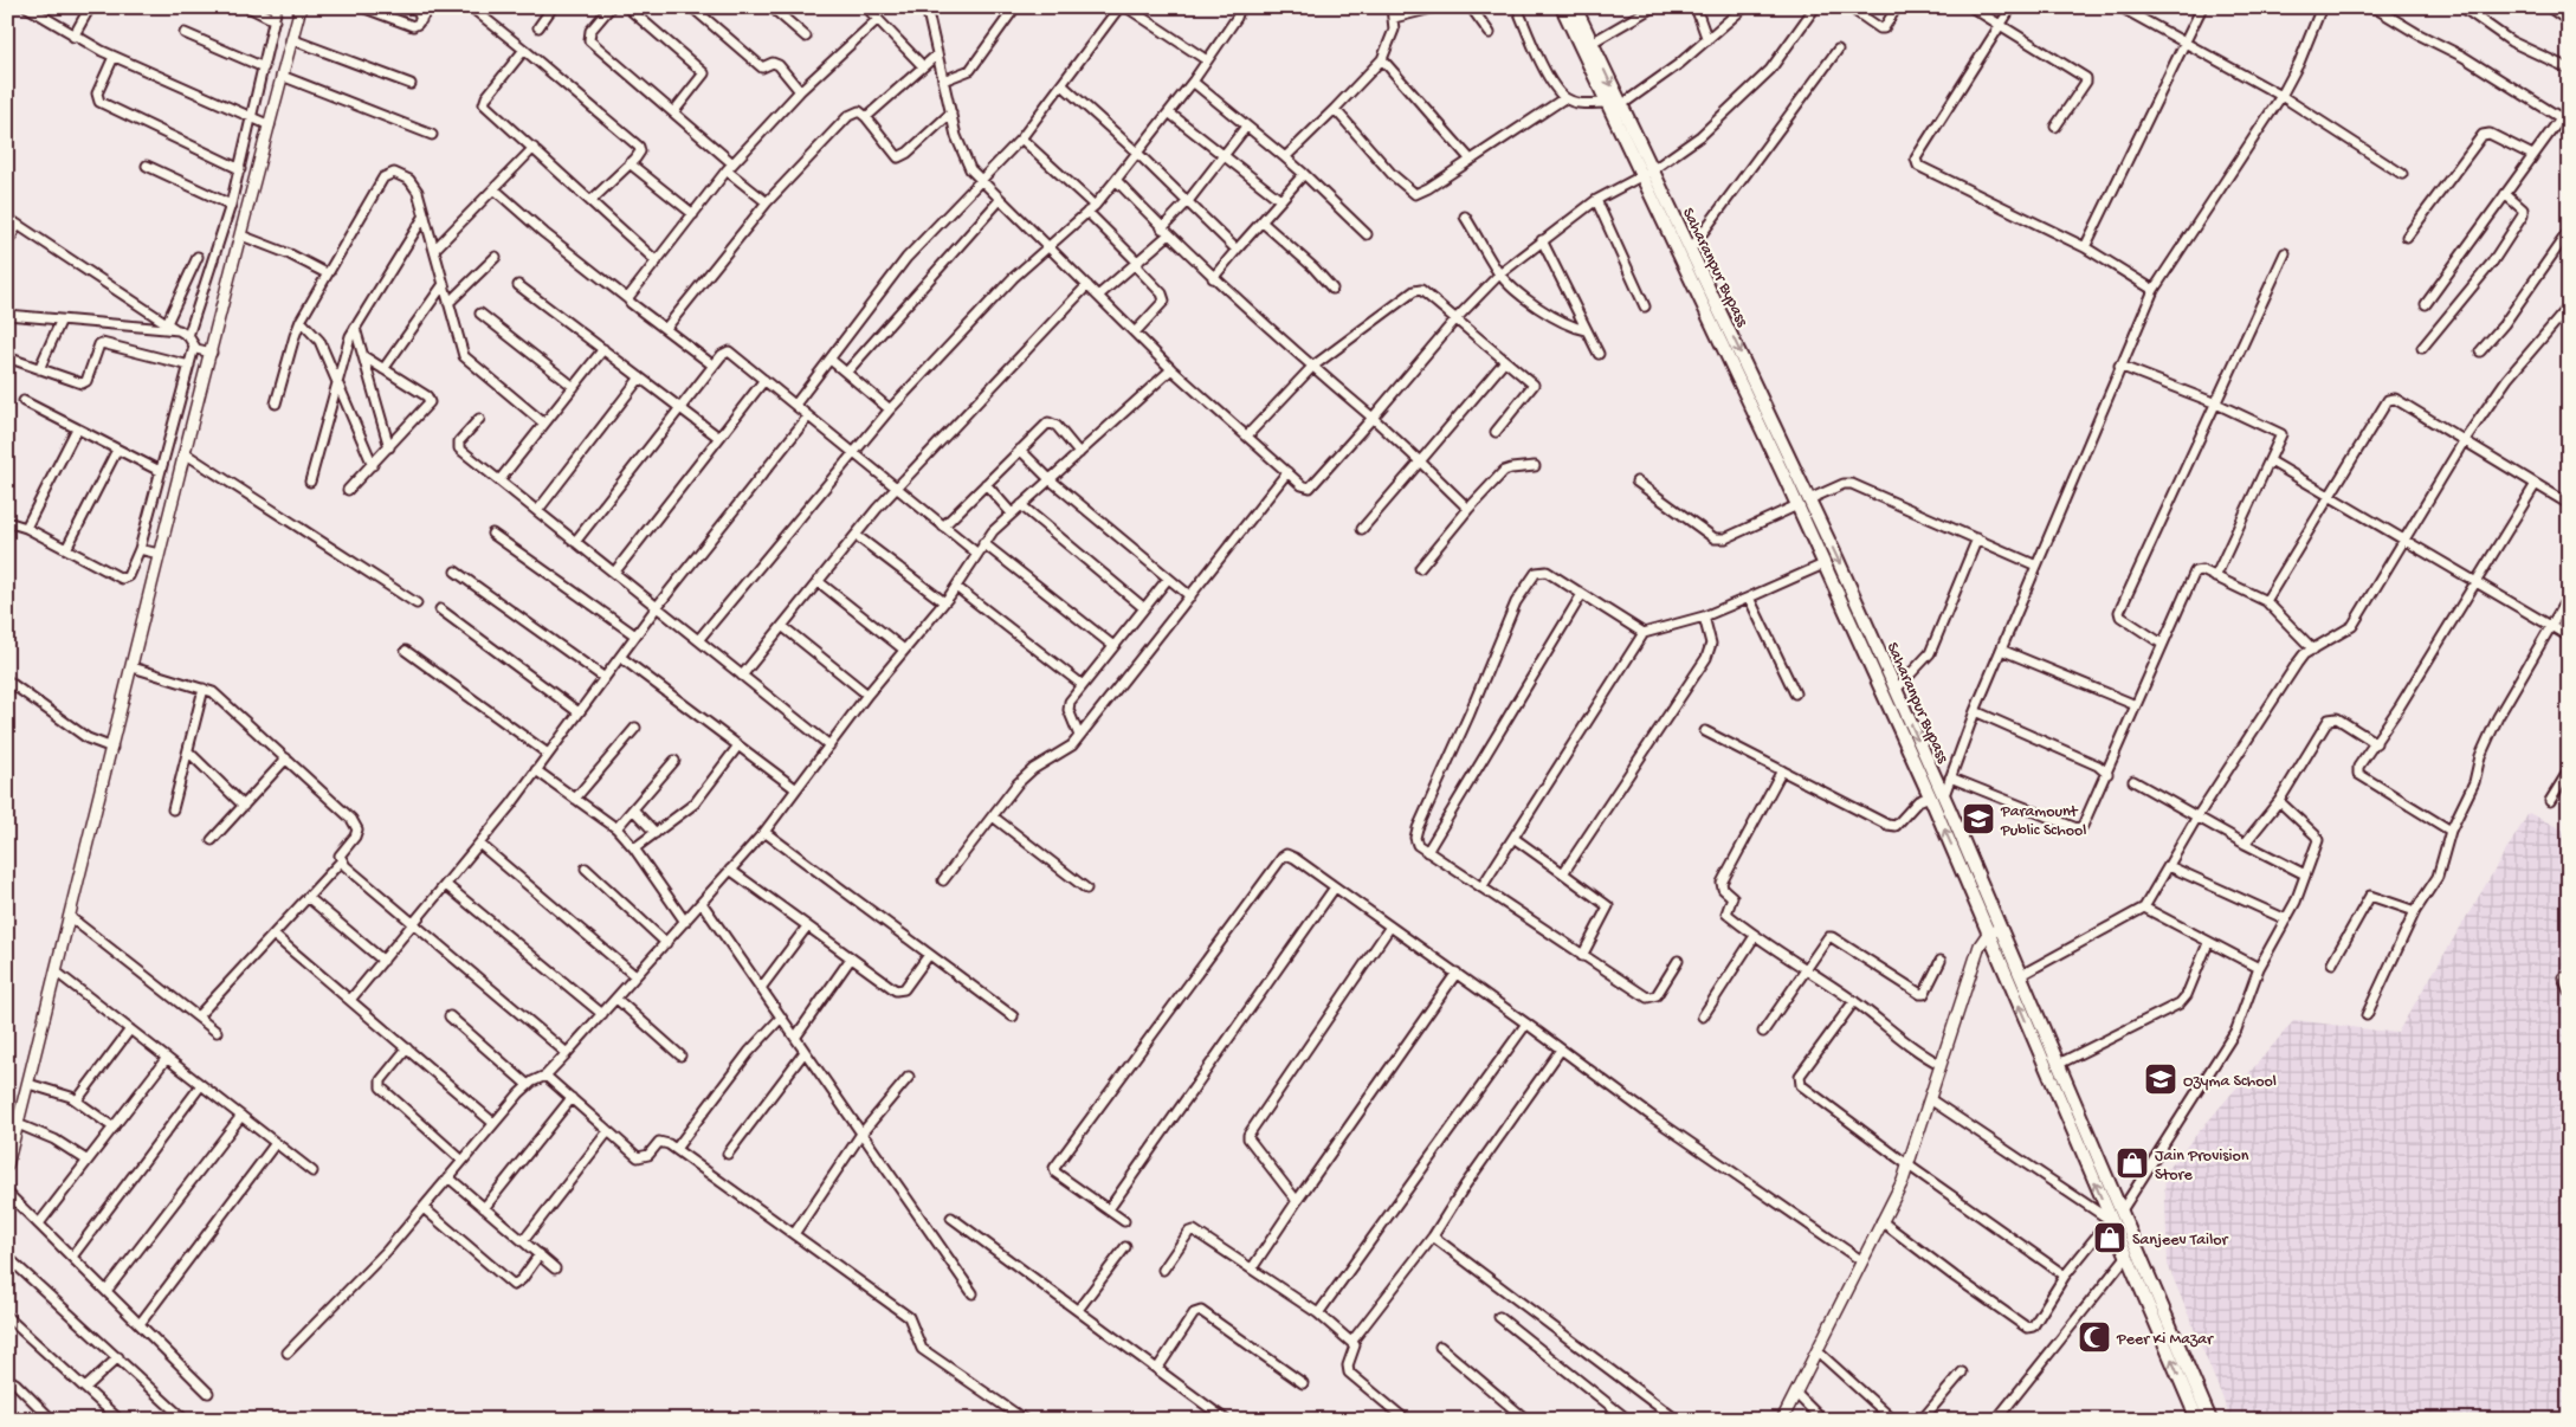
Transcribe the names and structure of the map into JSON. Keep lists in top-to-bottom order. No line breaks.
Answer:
{"streets":{"main road":["Saharanpur Bypass"]},"places":{"school or university":["Paramount Public School","Ozyma School"],"shop":["Jain Provision Store","Sanjeev Tailor"],"mosque":["Peer Ki Mazar"]}}
